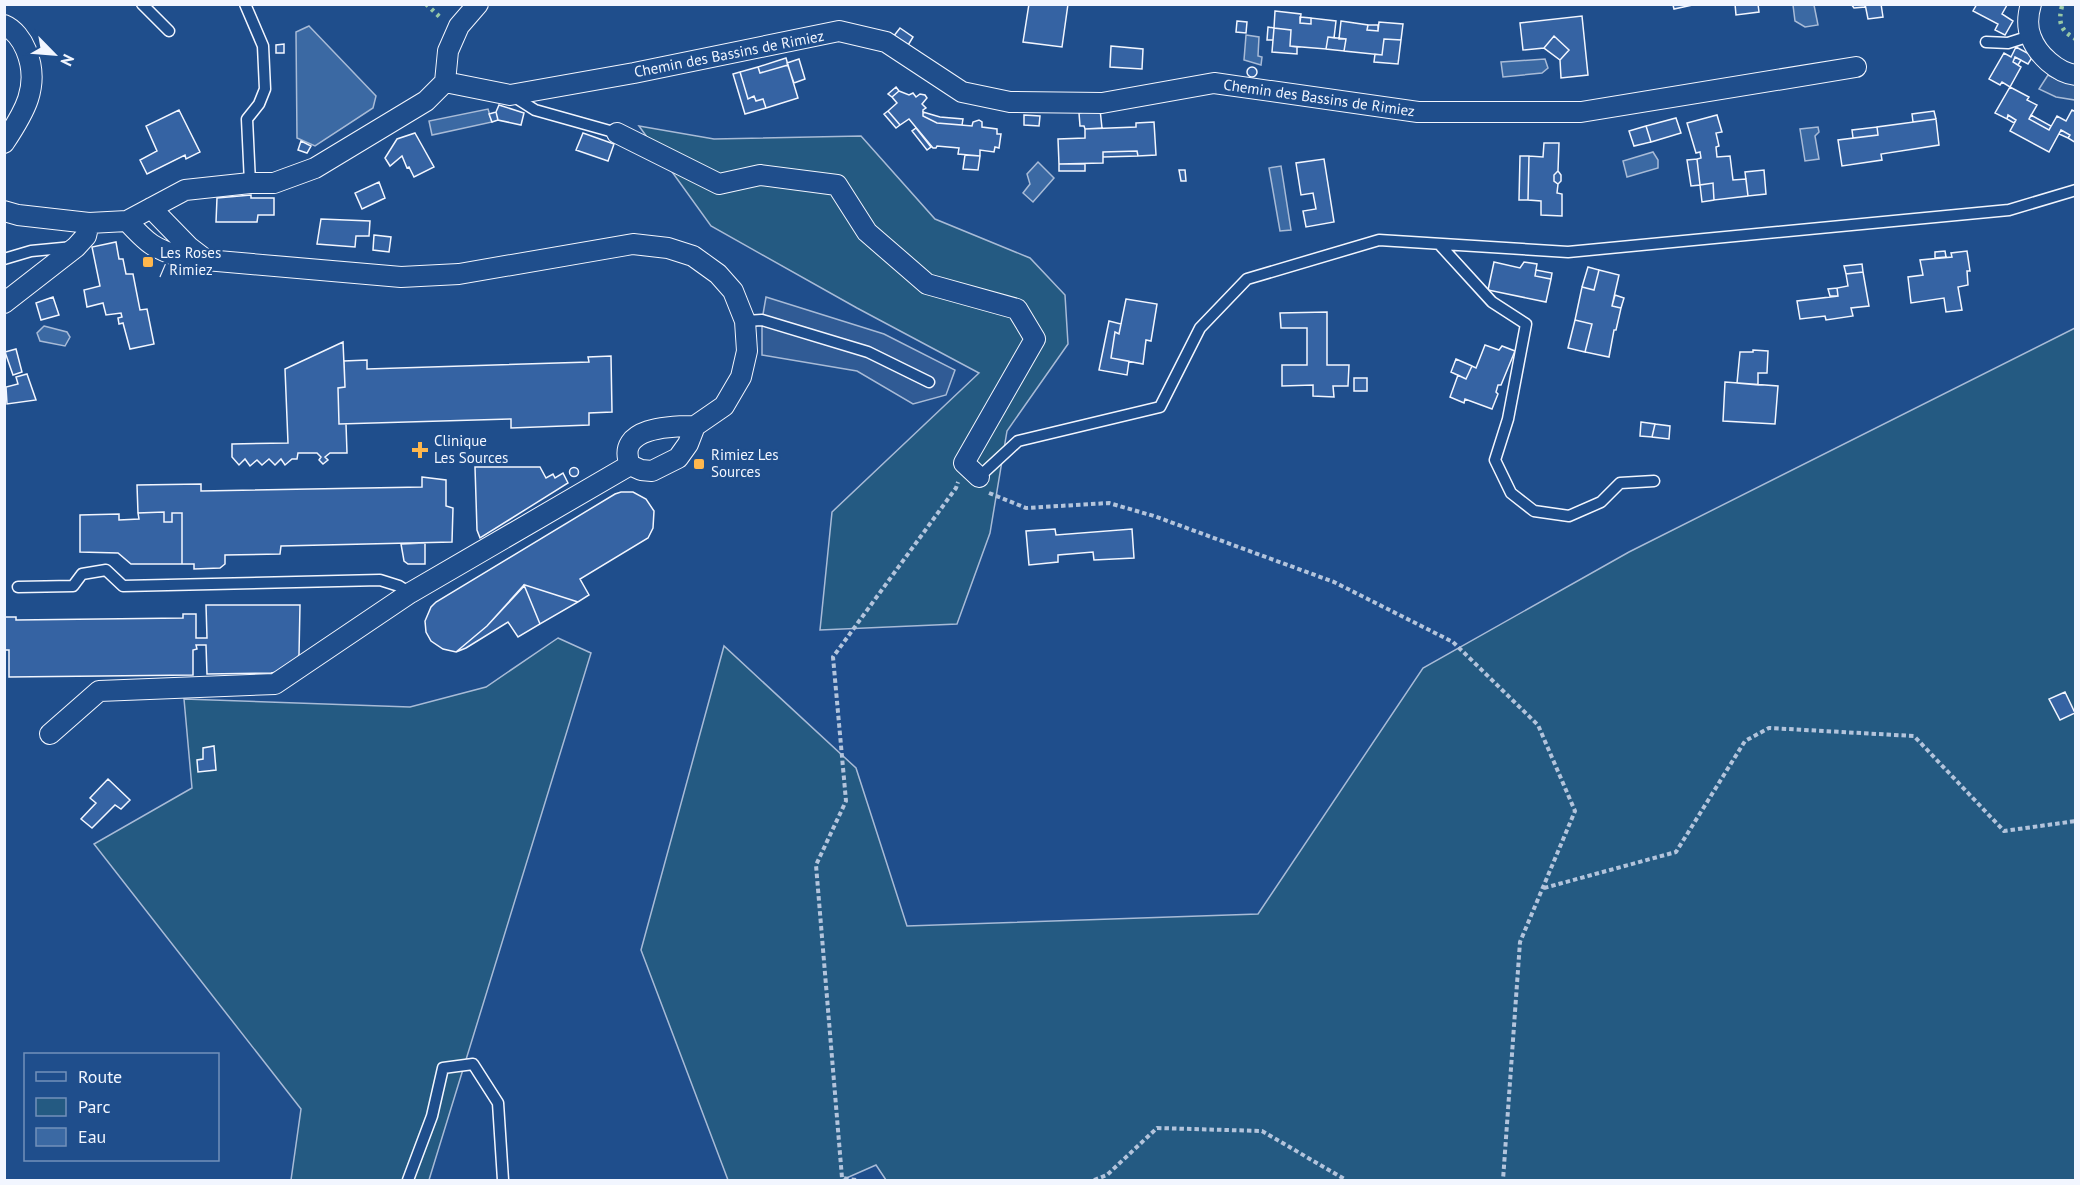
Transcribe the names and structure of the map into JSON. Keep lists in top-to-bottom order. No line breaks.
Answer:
{"streets":{"street":["Chemin des Bassins de Rimiez"]},"places":{"transit":["Les Roses / Rimiez","Rimiez Les Sources"],"health":["Clinique Les Sources"]},"legend":["Route","Parc","Eau"],"north":"bottom right"}
